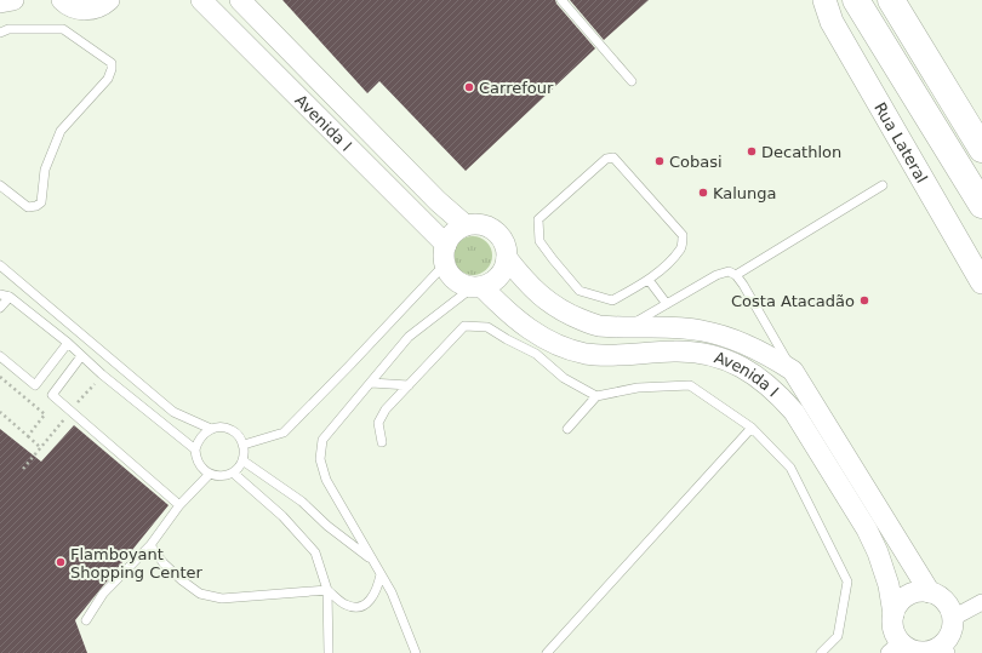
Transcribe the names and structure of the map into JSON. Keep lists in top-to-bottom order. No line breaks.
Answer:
{"streets":{"main road":["Rua Lateral"],"street":["Avenida I"]},"places":["Carrefour","Decathlon","Cobasi","Kalunga","Costa Atacadão","Flamboyant Shopping Center"]}
